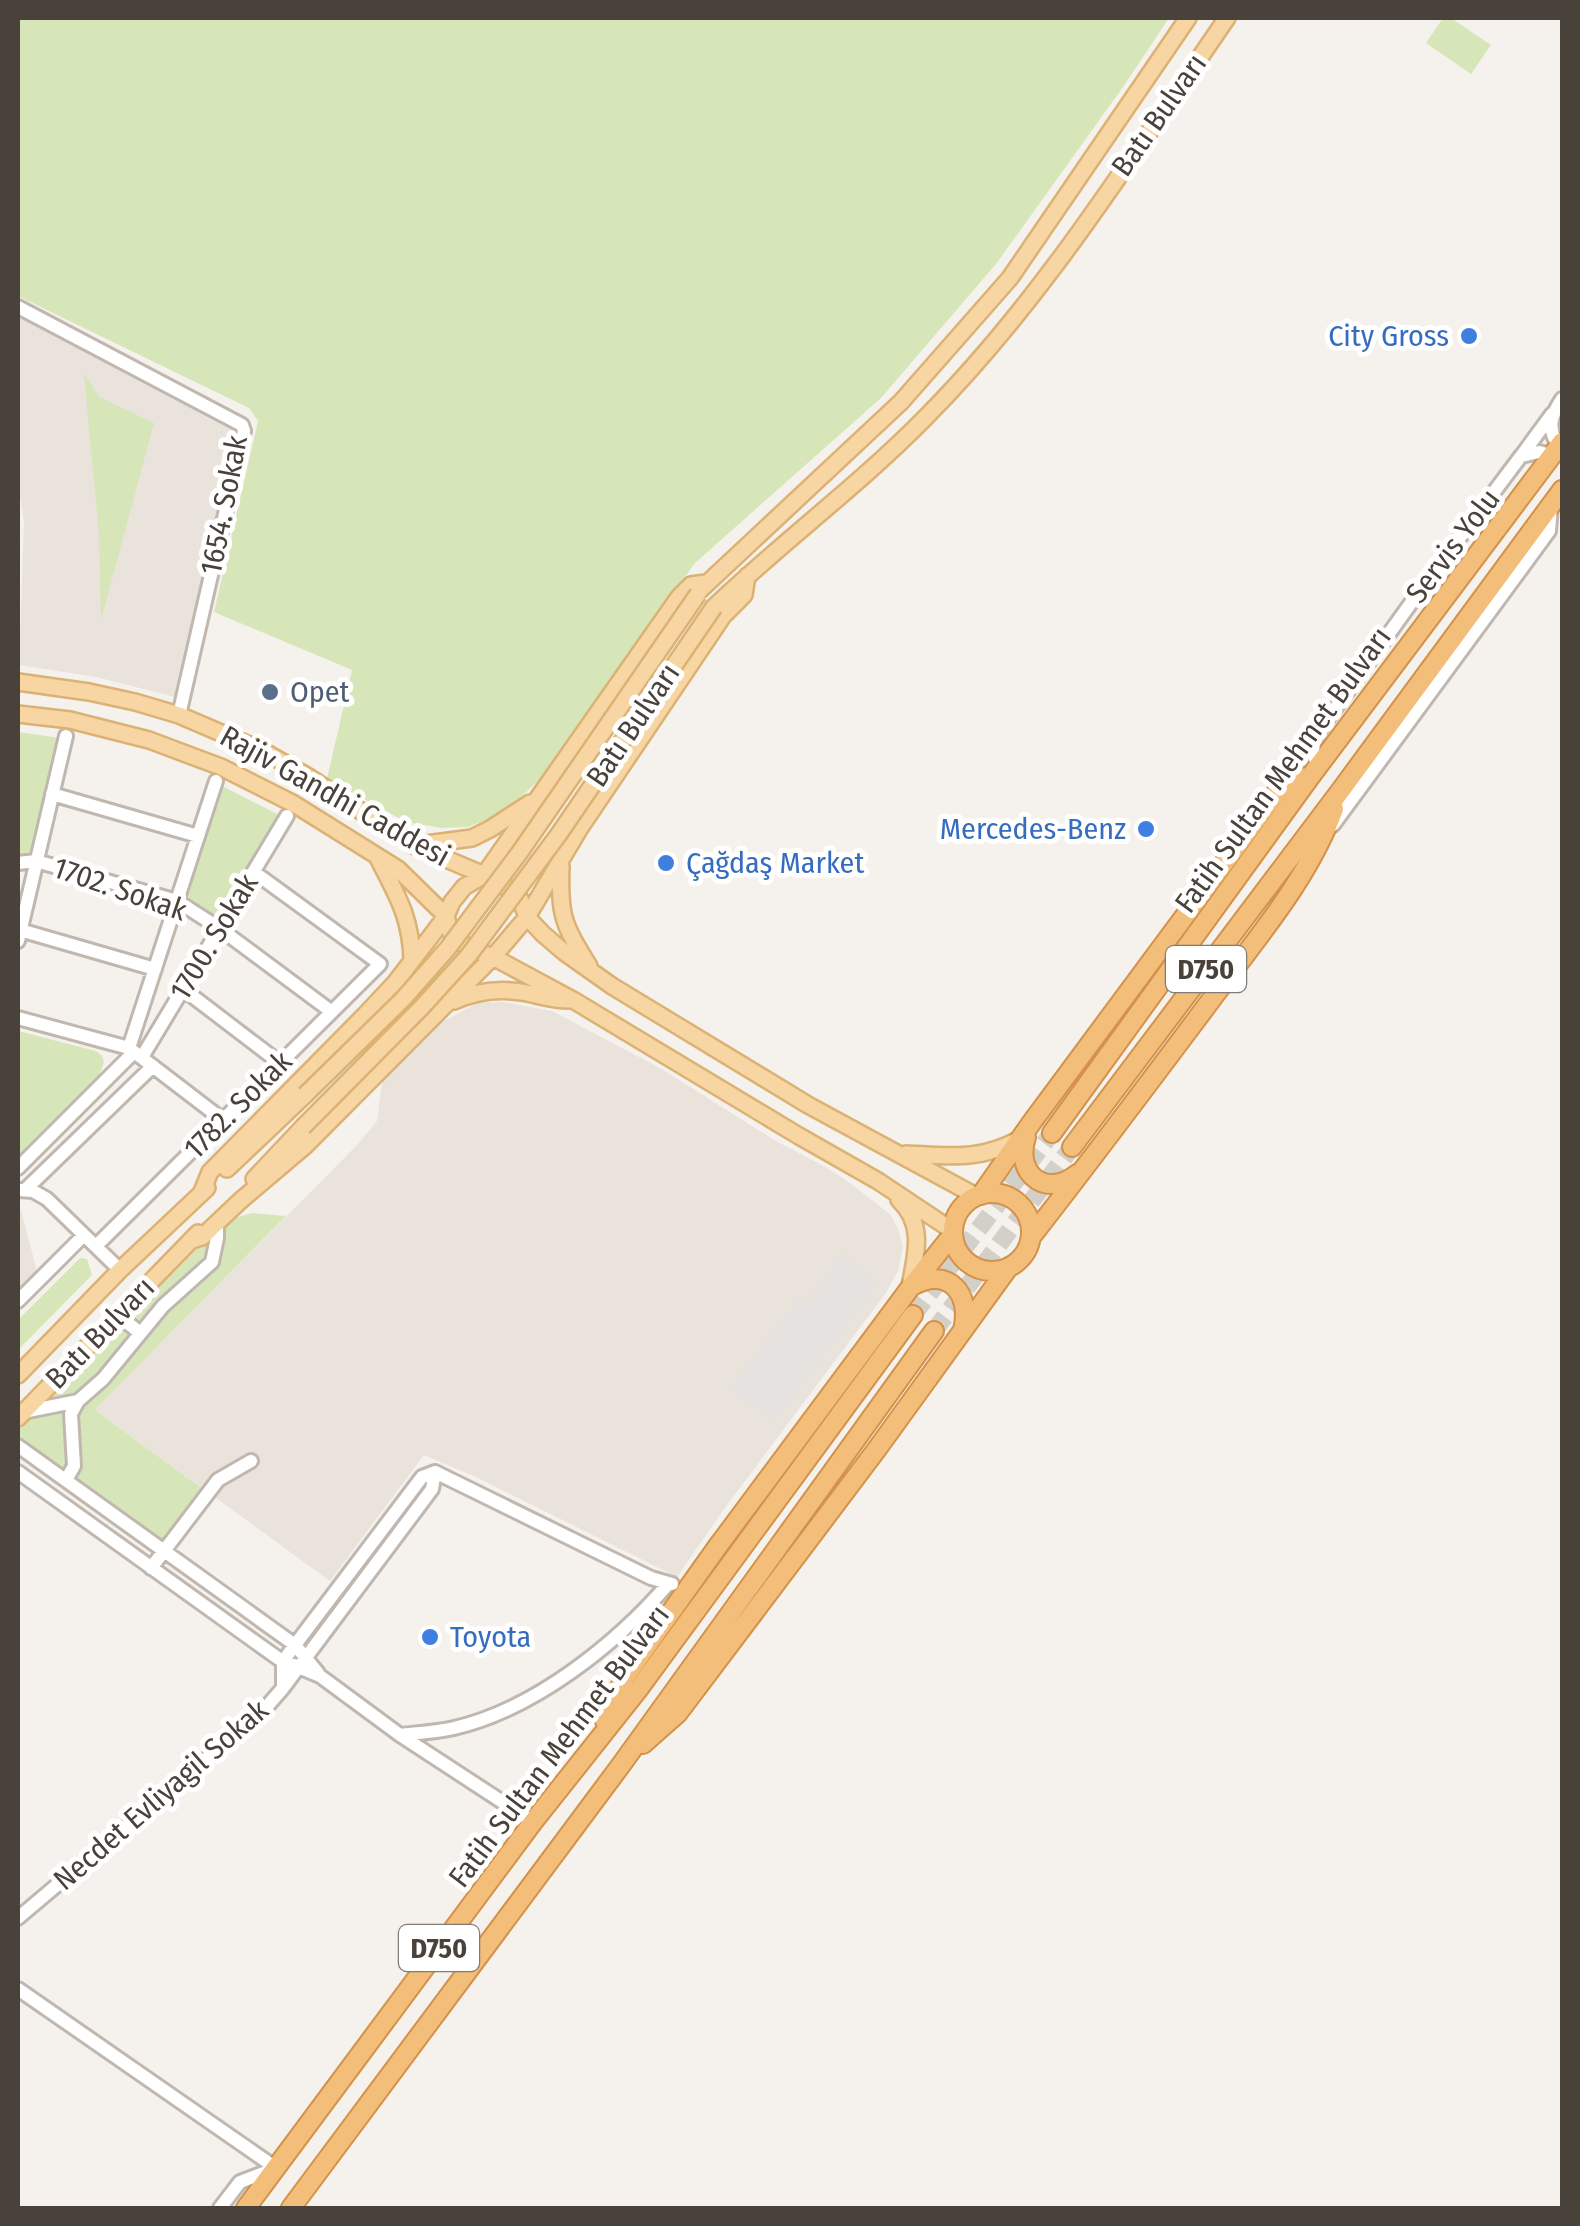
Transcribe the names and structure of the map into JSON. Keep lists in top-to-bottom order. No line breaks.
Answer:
{"streets":{"highway":["Fatih Sultan Mehmet Bulvarı","D750"],"main road":["Batı Bulvarı","Rajiv Gandhi Caddesi"],"street":["1654. Sokak","Servis Yolu","1702. Sokak","1700. Sokak","1782. Sokak","Necdet Evliyagil Sokak"]},"crossings":[["1654. Sokak","Rajiv Gandhi Caddesi"],["1702. Sokak","1700. Sokak"],["1702. Sokak","1782. Sokak"],["1700. Sokak","1782. Sokak"]],"places":["City Gross","Opet","Mercedes-Benz","Çağdaş Market","Toyota"]}
